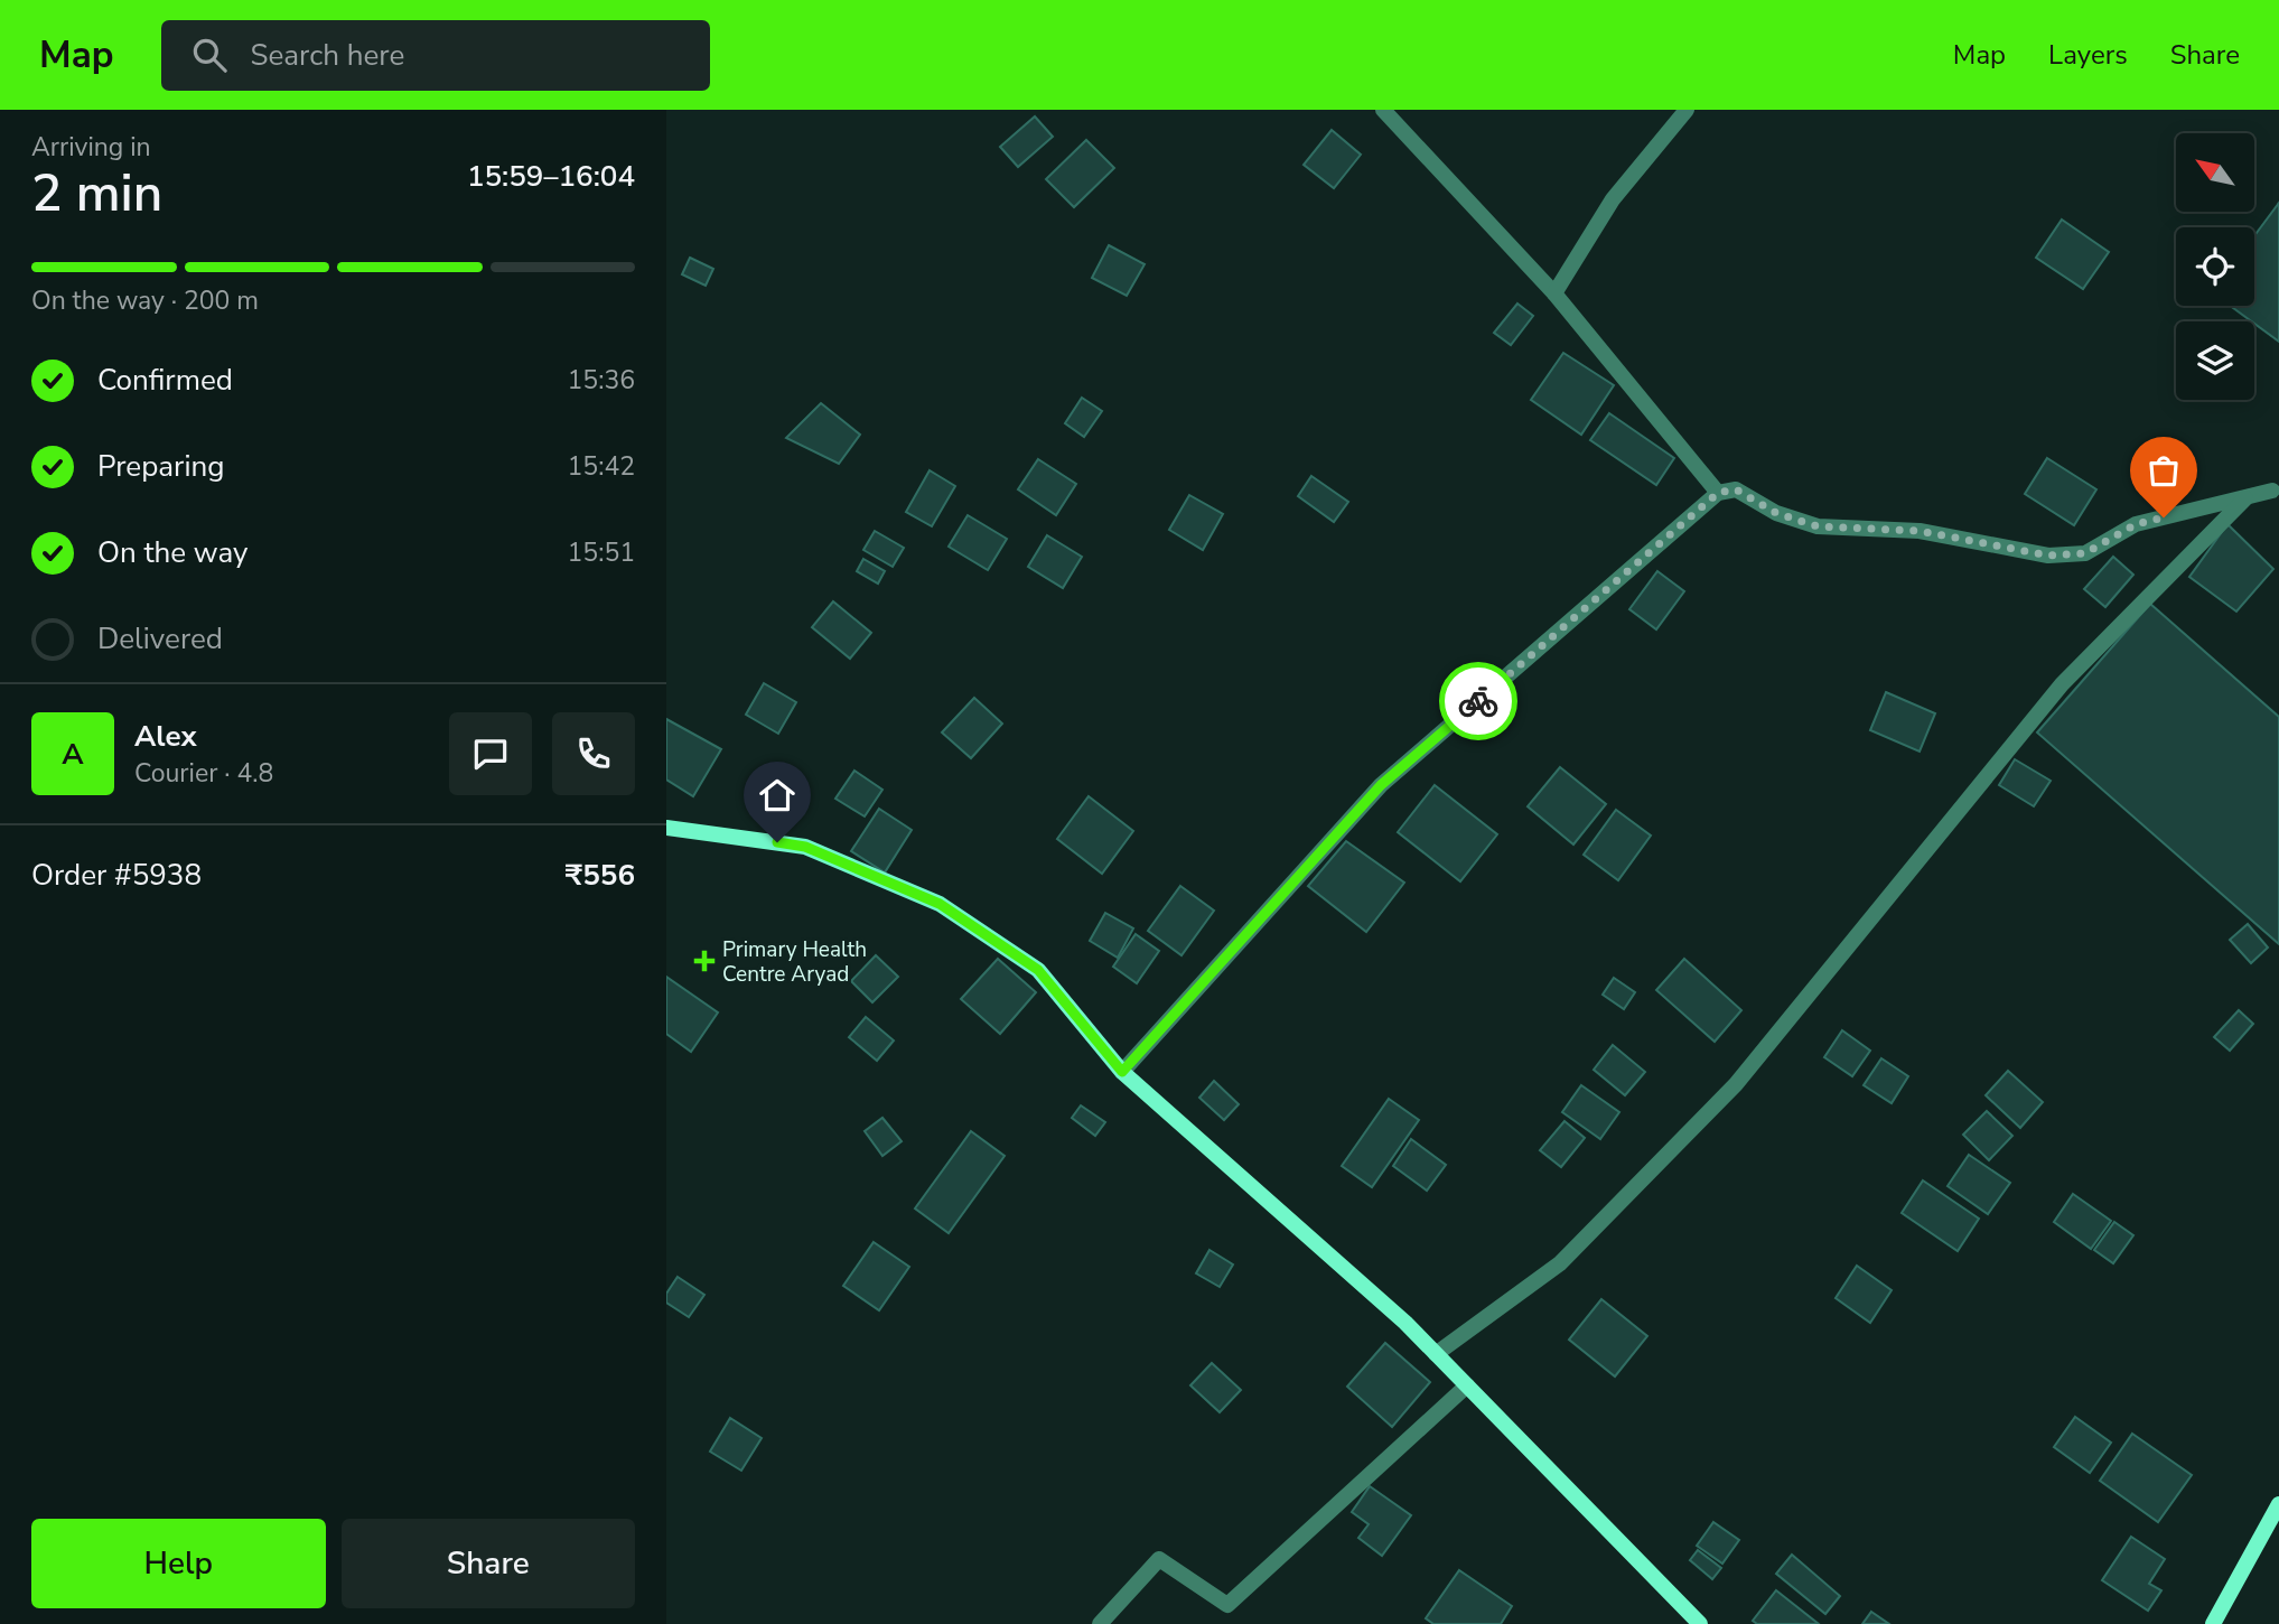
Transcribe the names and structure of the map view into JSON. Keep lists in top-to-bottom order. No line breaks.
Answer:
{"places":{"health":["Primary Health Centre Aryad"]},"north":"top left","page":{"header":"Map","search":"Search here","nav":["Map","Layers","Share"],"heading":["2 min","Arriving in","15:59–16:04"],"panel":["Alex","Courier · 4.8","Order #5938","₹556"],"bar":"On the way · 200 m","list":[["Confirmed","15:36"],["Preparing","15:42"],["On the way","15:51"],"Delivered"],"round":"A","buttons":["Help","Share"]}}
